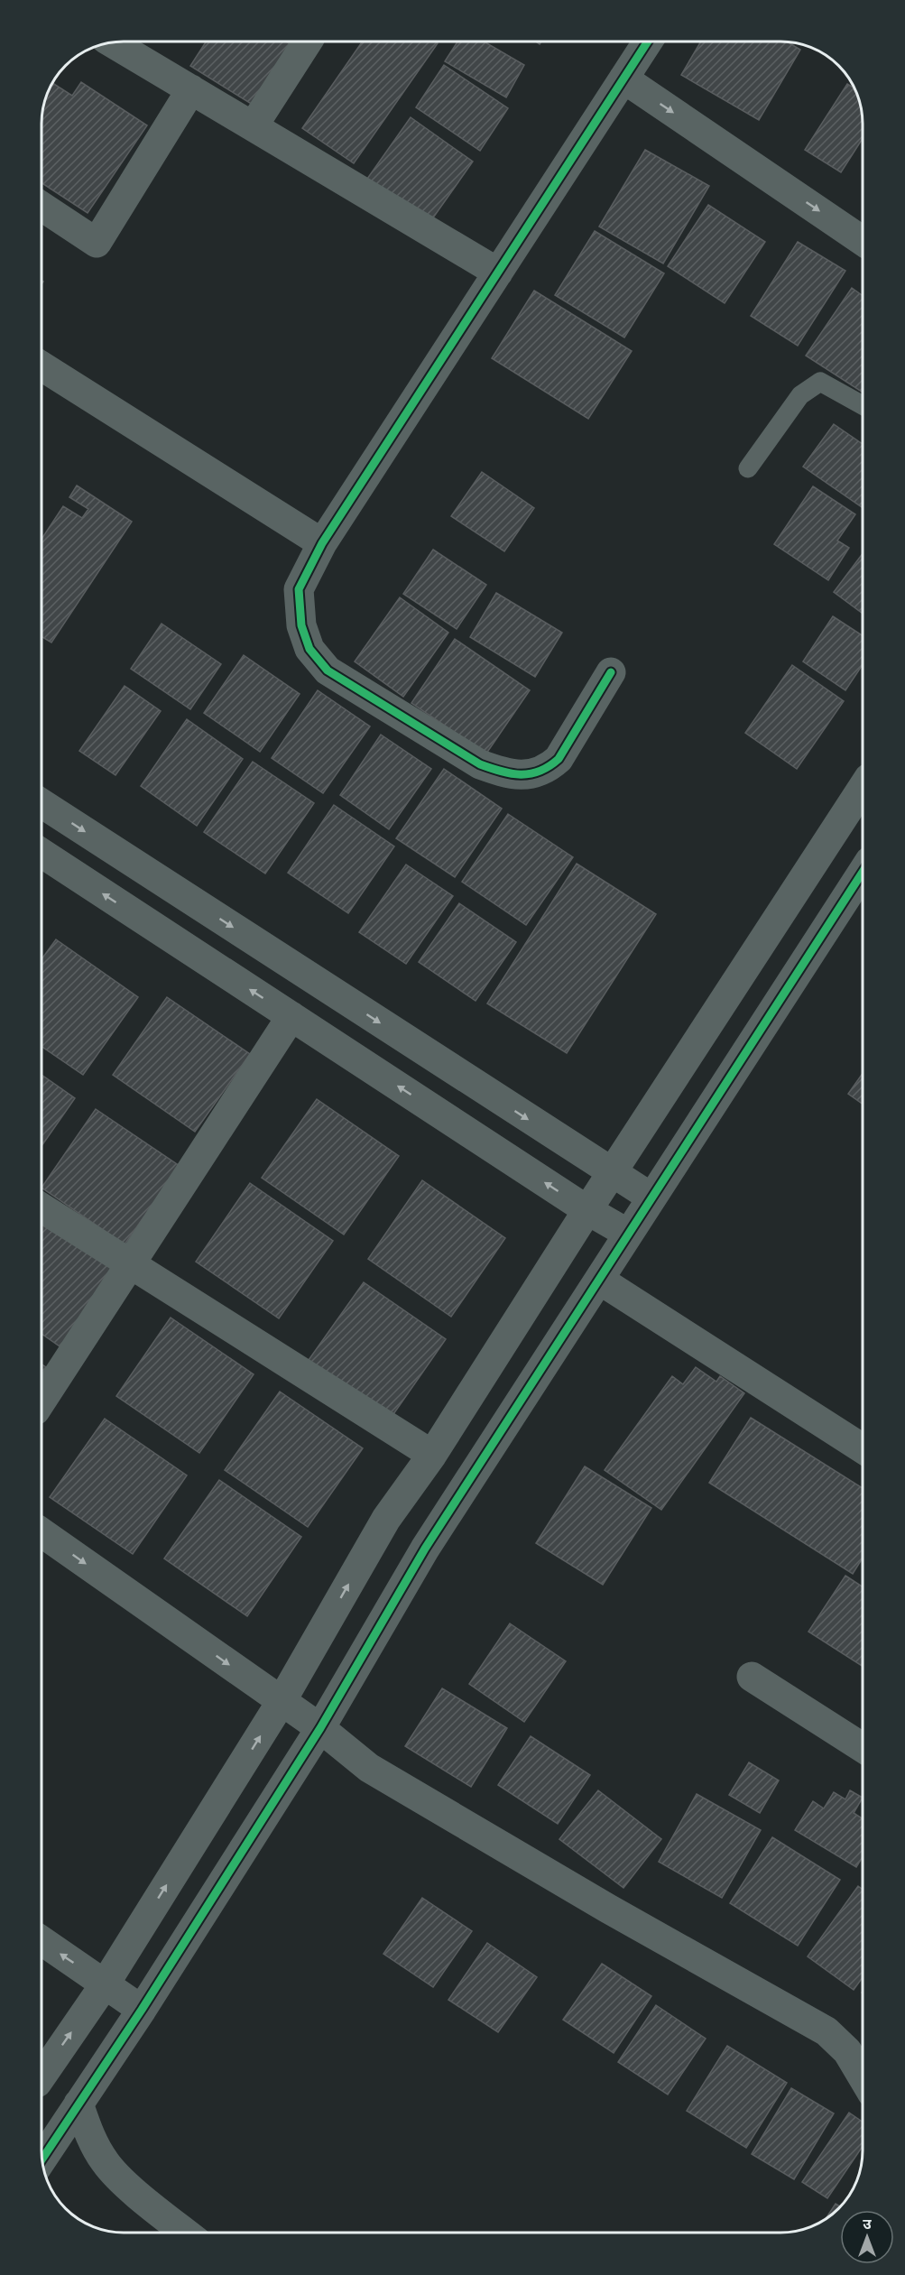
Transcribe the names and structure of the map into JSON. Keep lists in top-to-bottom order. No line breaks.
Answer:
{"north":"top"}
